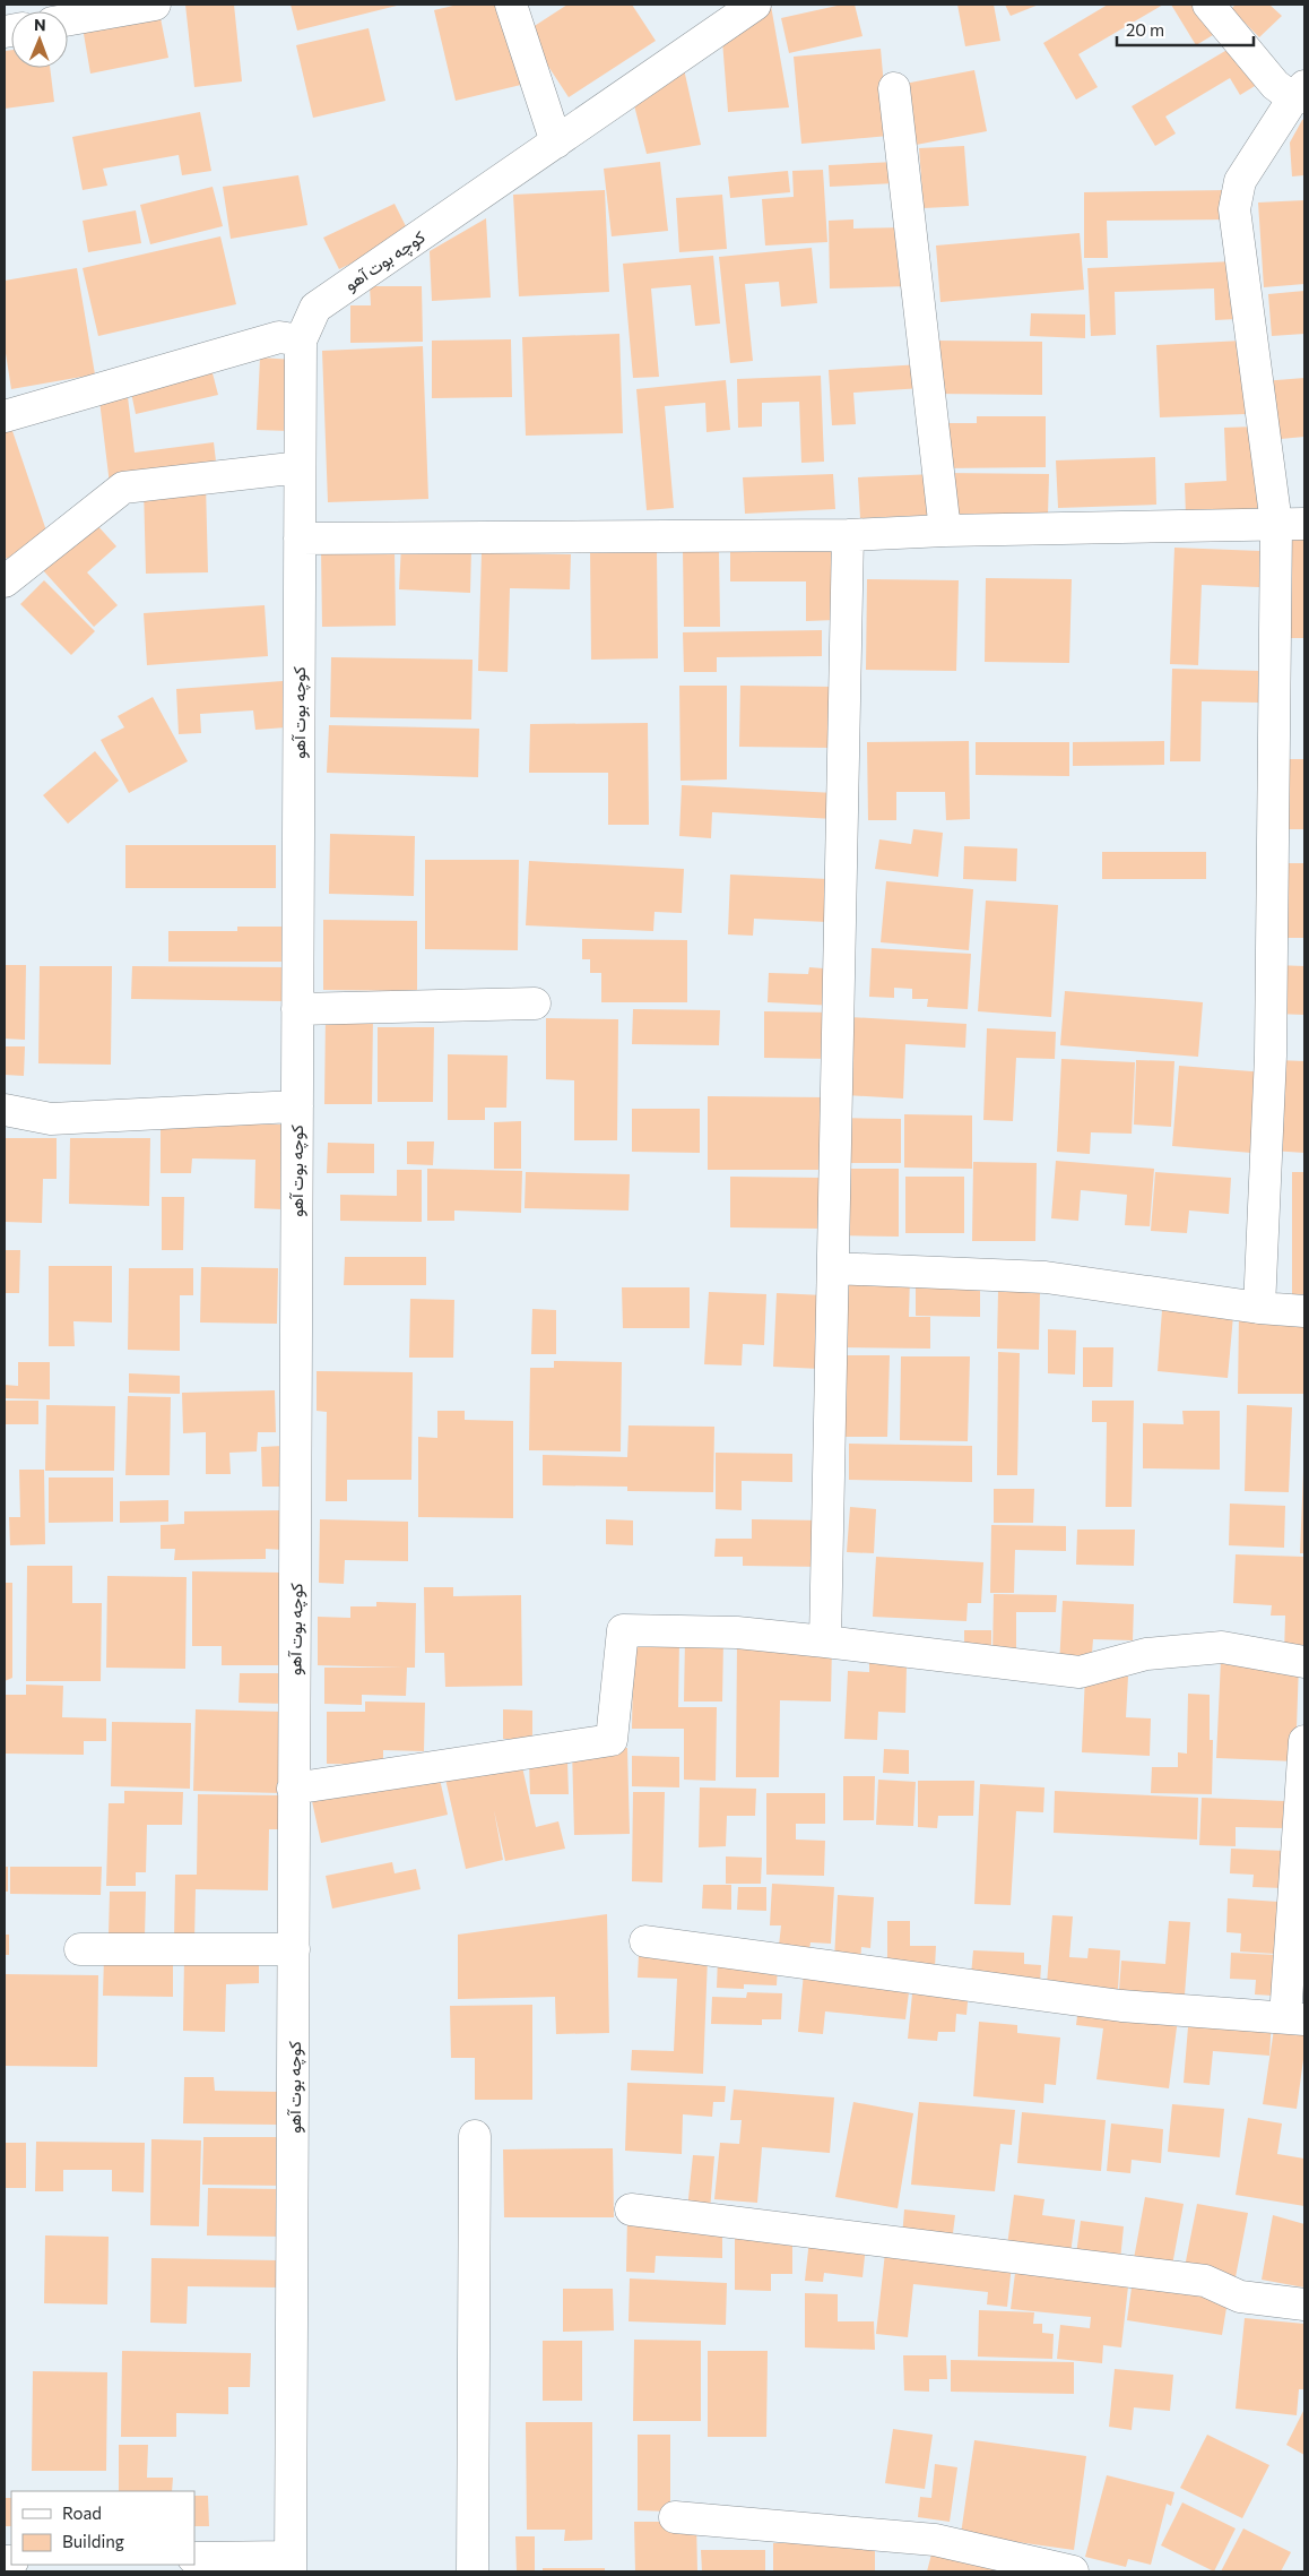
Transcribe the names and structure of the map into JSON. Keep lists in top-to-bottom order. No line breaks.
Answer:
{"streets":{"street":["کوچه بوت آهو"]},"legend":["Road","Building"],"scale_bar":"20 m","north":"top"}
